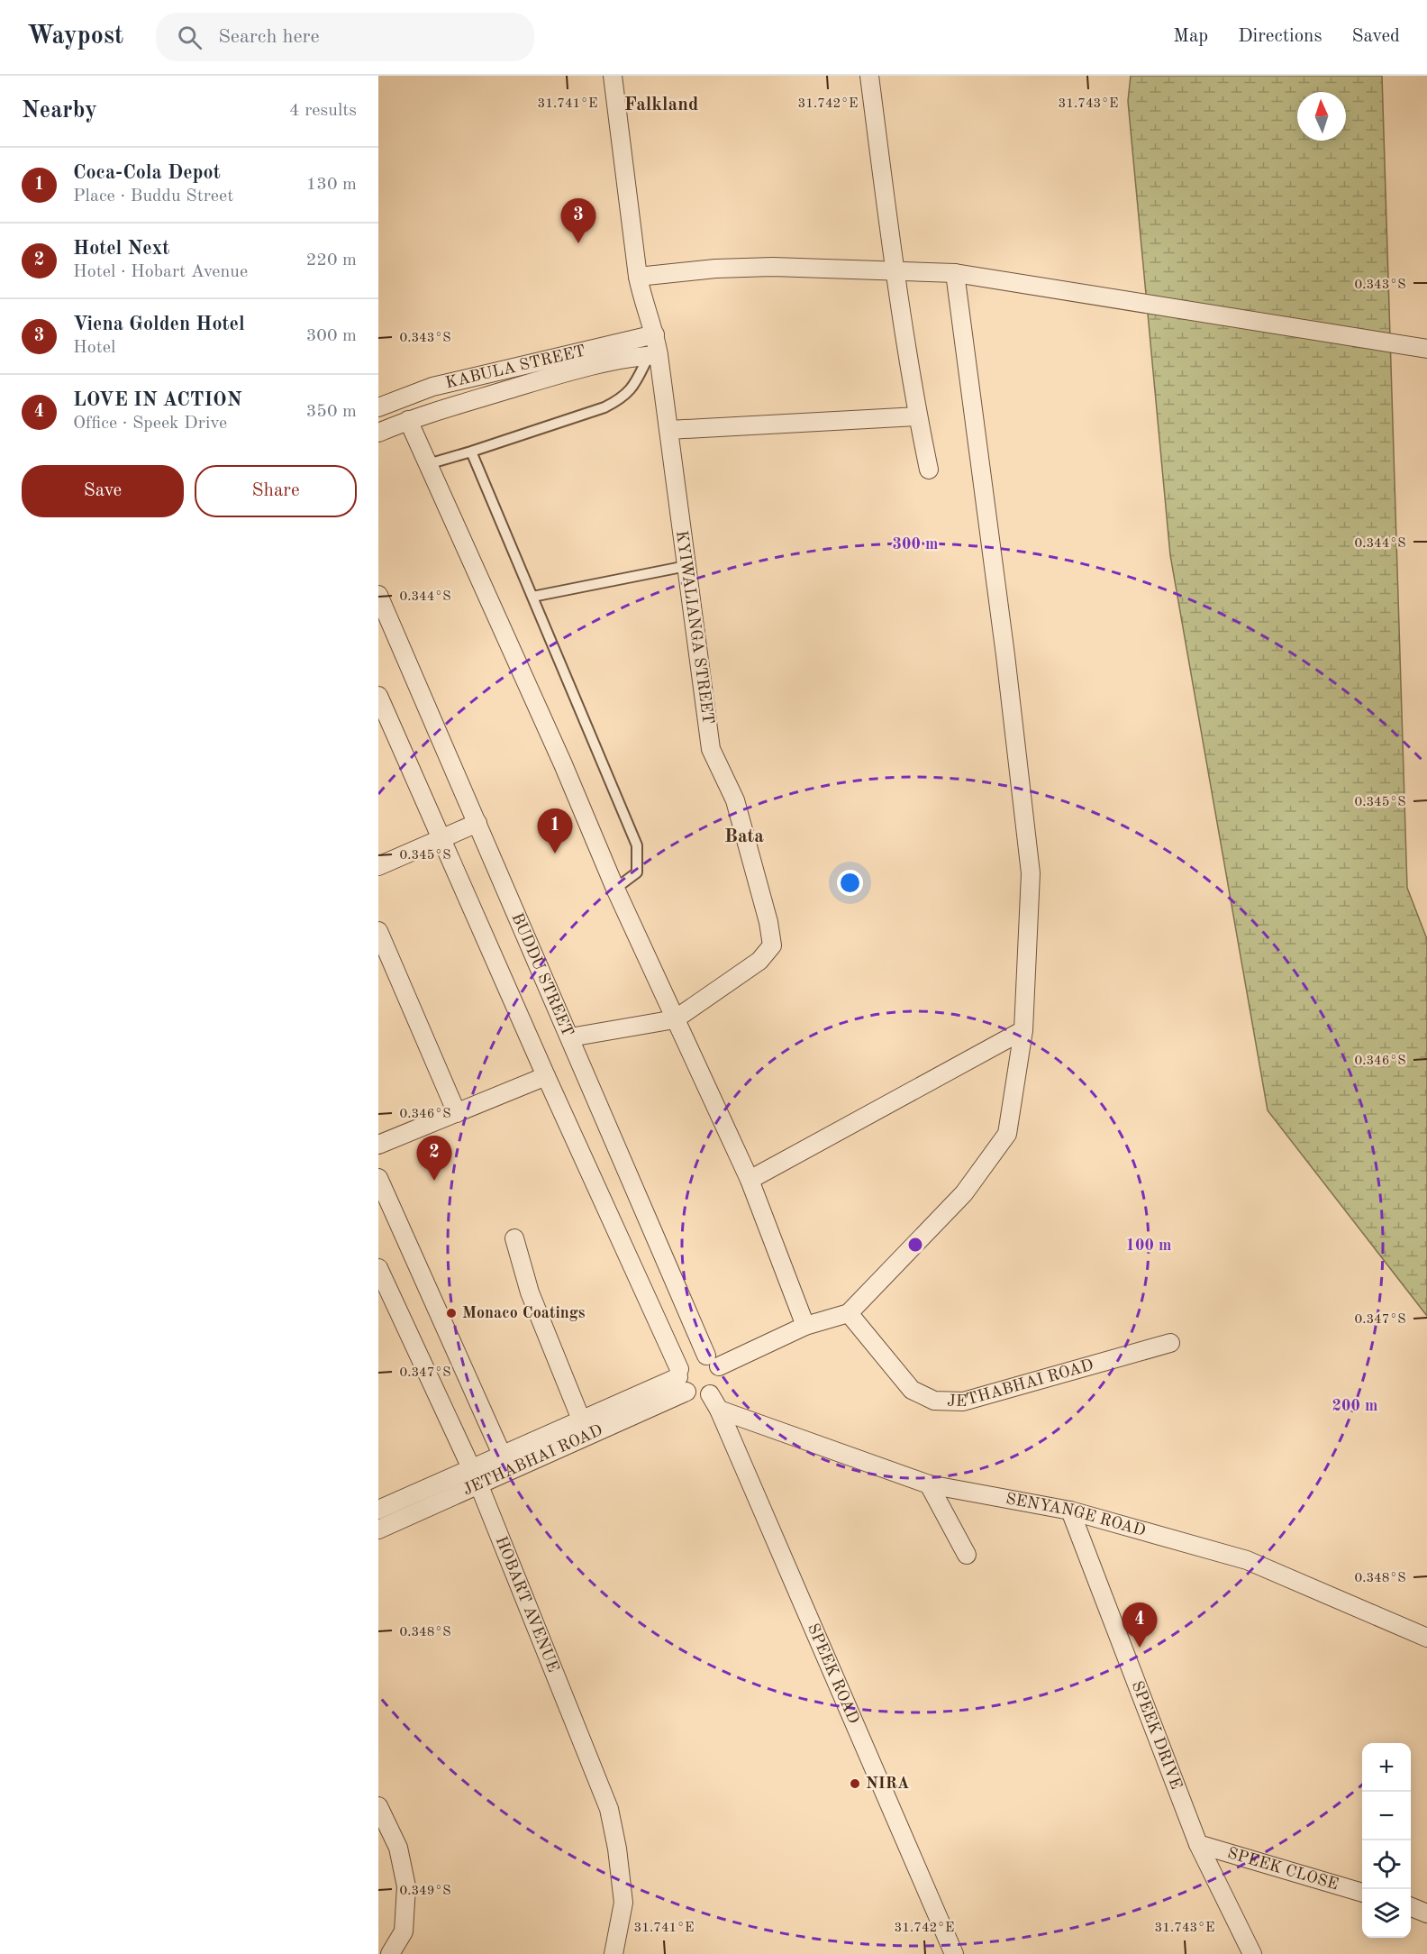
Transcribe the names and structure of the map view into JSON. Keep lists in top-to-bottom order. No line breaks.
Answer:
{"streets":{"street":["KABULA STREET","KYIWALIANGA STREET","BUDDU STREET","JETHABHAI ROAD","SENYANGE ROAD","HOBART AVENUE","SPEEK ROAD","SPEEK DRIVE","SPEEK CLOSE"]},"crossings":[["KABULA STREET","KYIWALIANGA STREET"],["KYIWALIANGA STREET","BUDDU STREET"],["BUDDU STREET","JETHABHAI ROAD"],["BUDDU STREET","SPEEK ROAD"],["JETHABHAI ROAD","HOBART AVENUE"],["JETHABHAI ROAD","SPEEK ROAD"],["SENYANGE ROAD","SPEEK ROAD"],["SENYANGE ROAD","SPEEK DRIVE"],["SPEEK DRIVE","SPEEK CLOSE"]],"districts":["Falkland","Bata"],"places":["Monaco Coatings","NIRA"],"north":"top","page":{"header":"Waypost","search":"Search here","nav":["Map","Directions","Saved"],"heading":["Nearby","4 results"],"list":[{"mark":"1","name":"Coca-Cola Depot","note":"Place · Buddu Street","value":"130 m"},{"mark":"2","name":"Hotel Next","note":"Hotel · Hobart Avenue","value":"220 m"},{"mark":"3","name":"Viena Golden Hotel","note":"Hotel","value":"300 m"},{"mark":"4","name":"LOVE IN ACTION","note":"Office · Speek Drive","value":"350 m"}],"pins":["3","1","2","4"],"buttons":["Save","Share"],"map_buttons":["+","−"]},"coordinates":["31.741°E","31.742°E","31.743°E","0.343°S","0.344°S","0.345°S","0.346°S","0.347°S","0.348°S","0.349°S"],"rings":["300 m","100 m","200 m"]}
